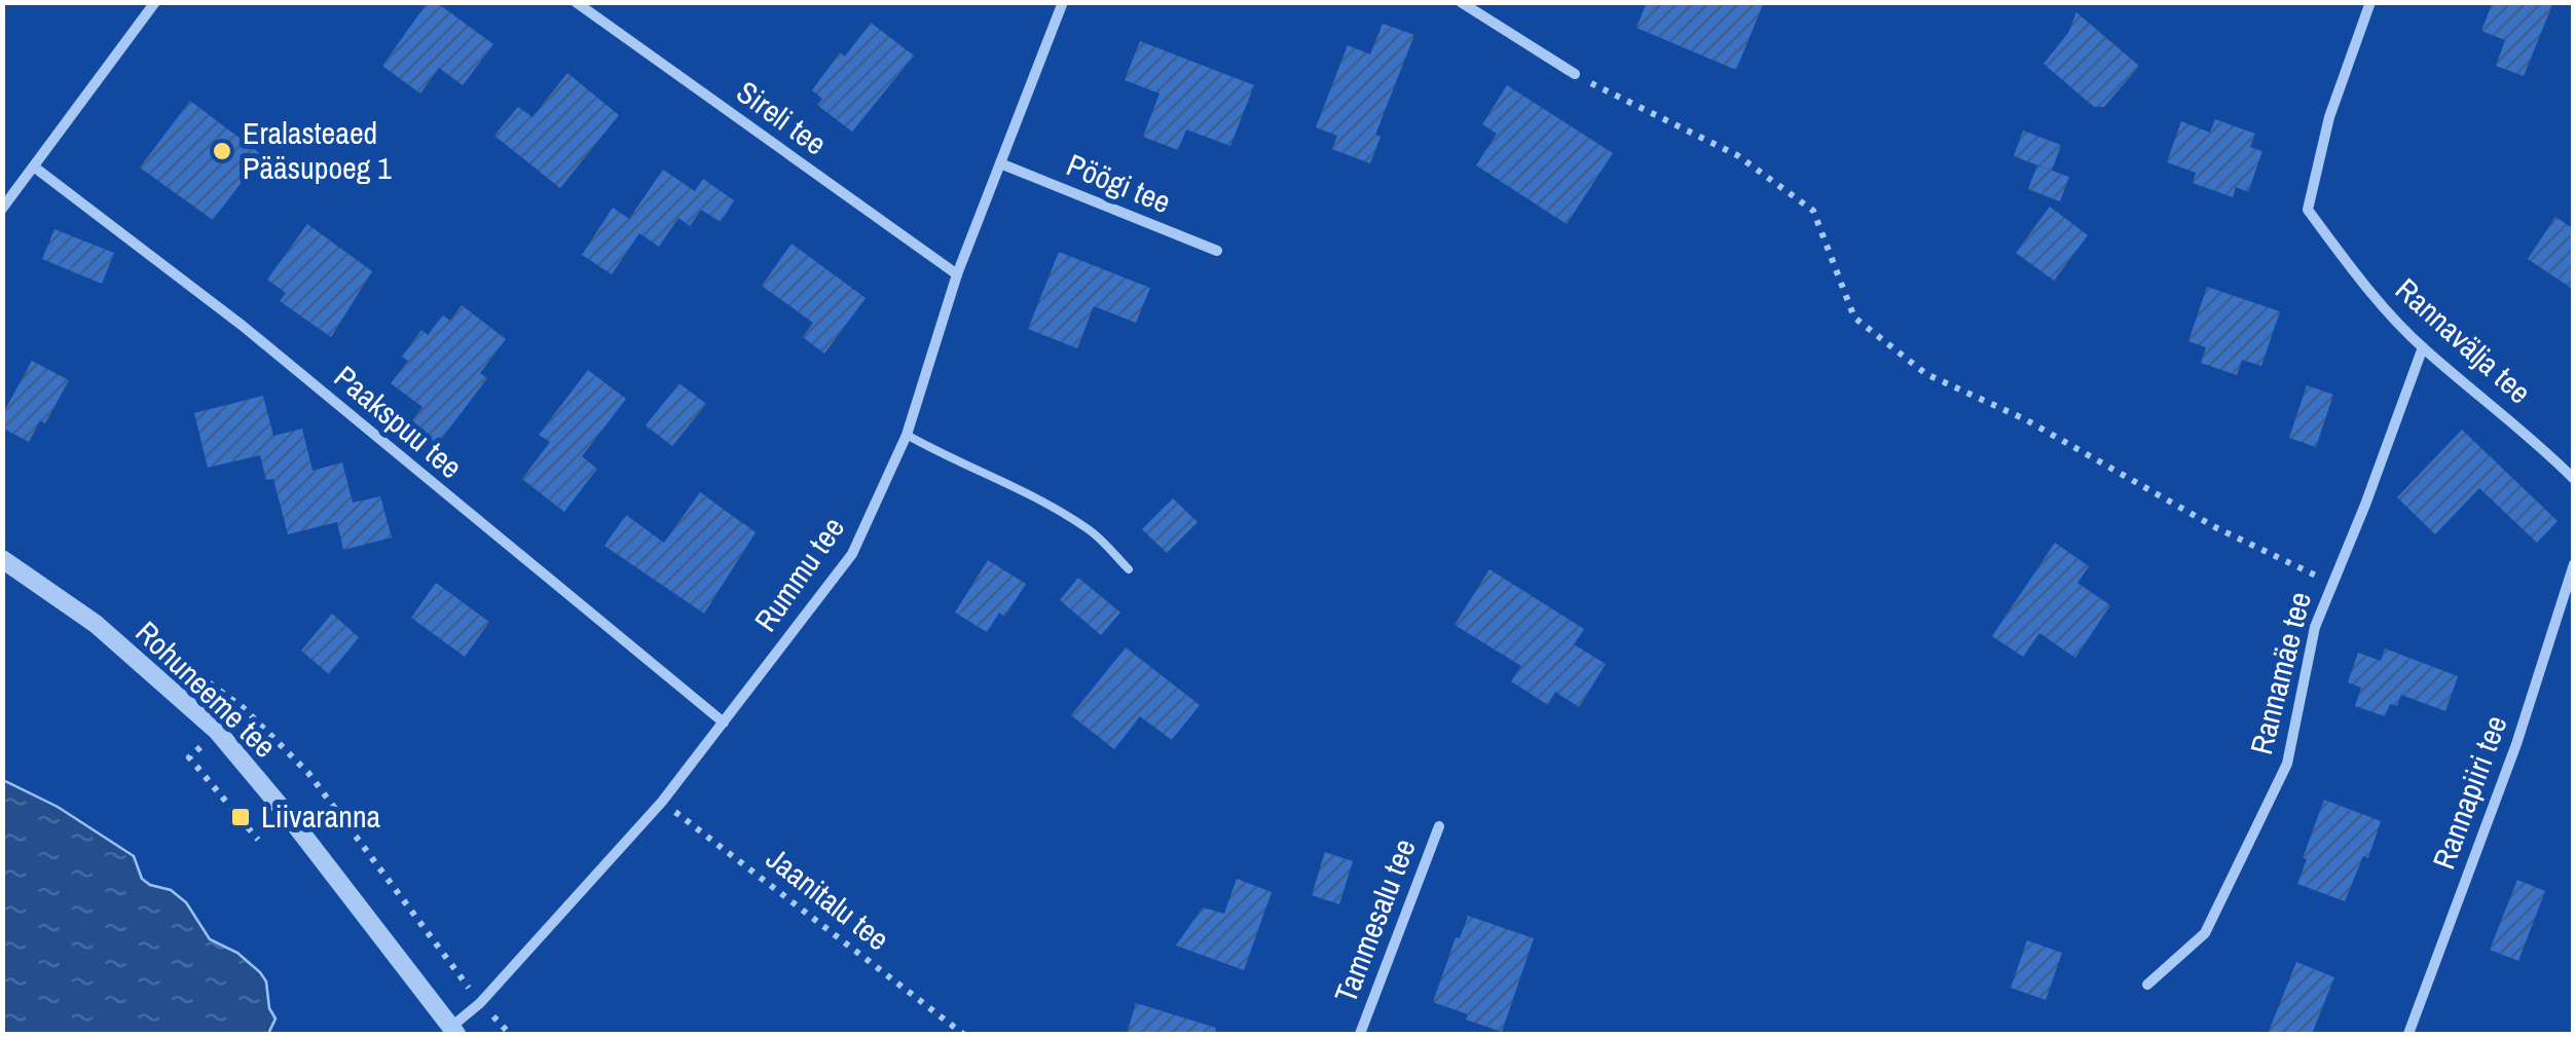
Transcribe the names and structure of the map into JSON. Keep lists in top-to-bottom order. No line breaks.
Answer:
{"streets":{"street":["Sireli tee","Pöögi tee","Rannavälja tee","Paakspuu tee","Rummu tee","Rannamäe tee","Rohuneeme tee","Rannapiiri tee","Tammesalu tee"],"path":["Jaanitalu tee"]},"crossings":[["Sireli tee","Rummu tee"],["Pöögi tee","Rummu tee"],["Rannavälja tee","Rannamäe tee"],["Paakspuu tee","Rummu tee"],["Rummu tee","Rohuneeme tee"],["Rummu tee","Jaanitalu tee"]],"places":{"other":["Eralasteaed Pääsupoeg 1"],"transit":["Liivaranna"]}}
